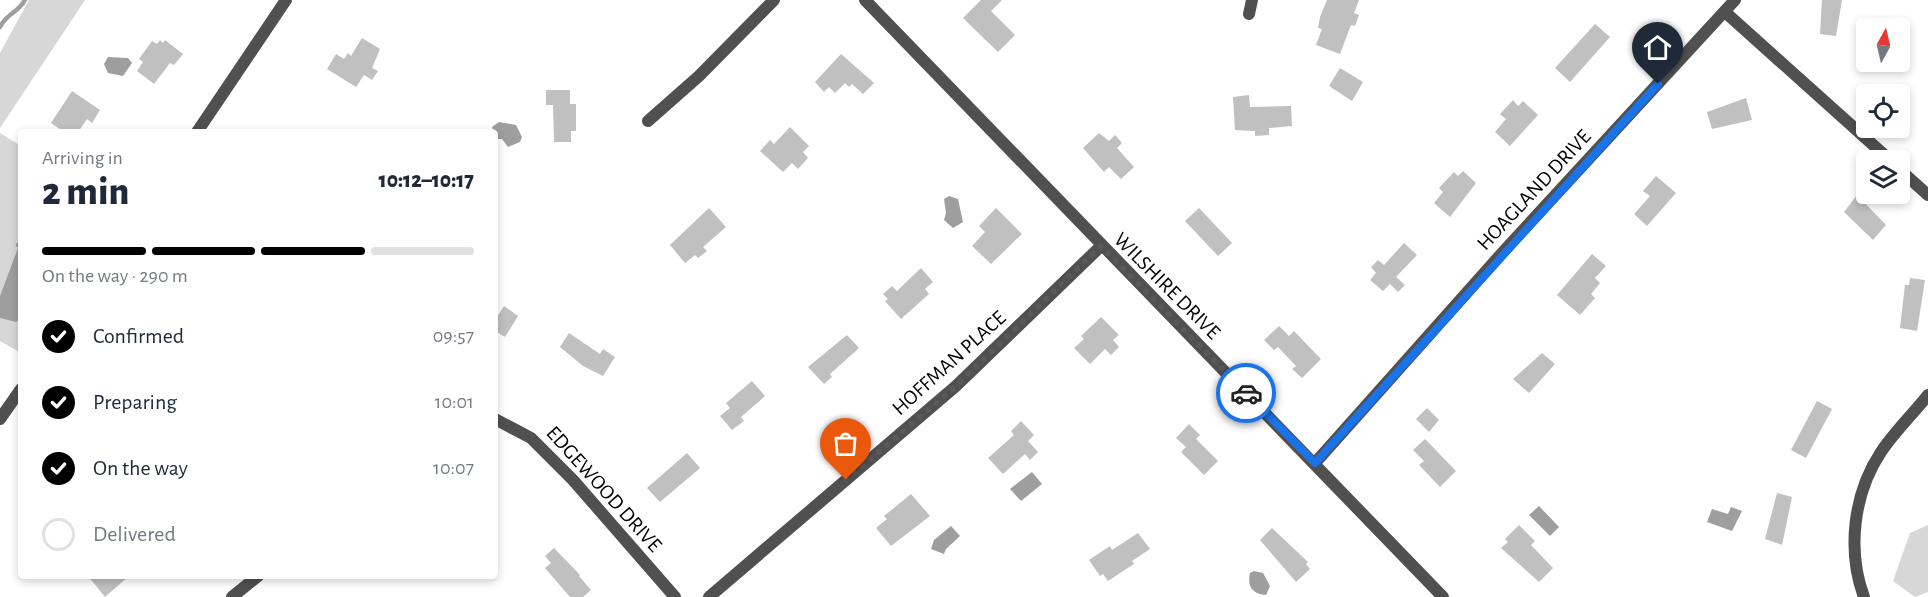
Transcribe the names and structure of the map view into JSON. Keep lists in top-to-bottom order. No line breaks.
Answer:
{"streets":{"street":["HOAGLAND DRIVE","WILSHIRE DRIVE","HOFFMAN PLACE","EDGEWOOD DRIVE"]},"crossings":[["HOAGLAND DRIVE","WILSHIRE DRIVE"],["WILSHIRE DRIVE","HOFFMAN PLACE"]],"north":"top","page":{"heading":["2 min","Arriving in","10:12–10:17"],"bar":"On the way · 290 m","list":[["Confirmed","09:57"],["Preparing","10:01"],["On the way","10:07"],"Delivered"]}}
